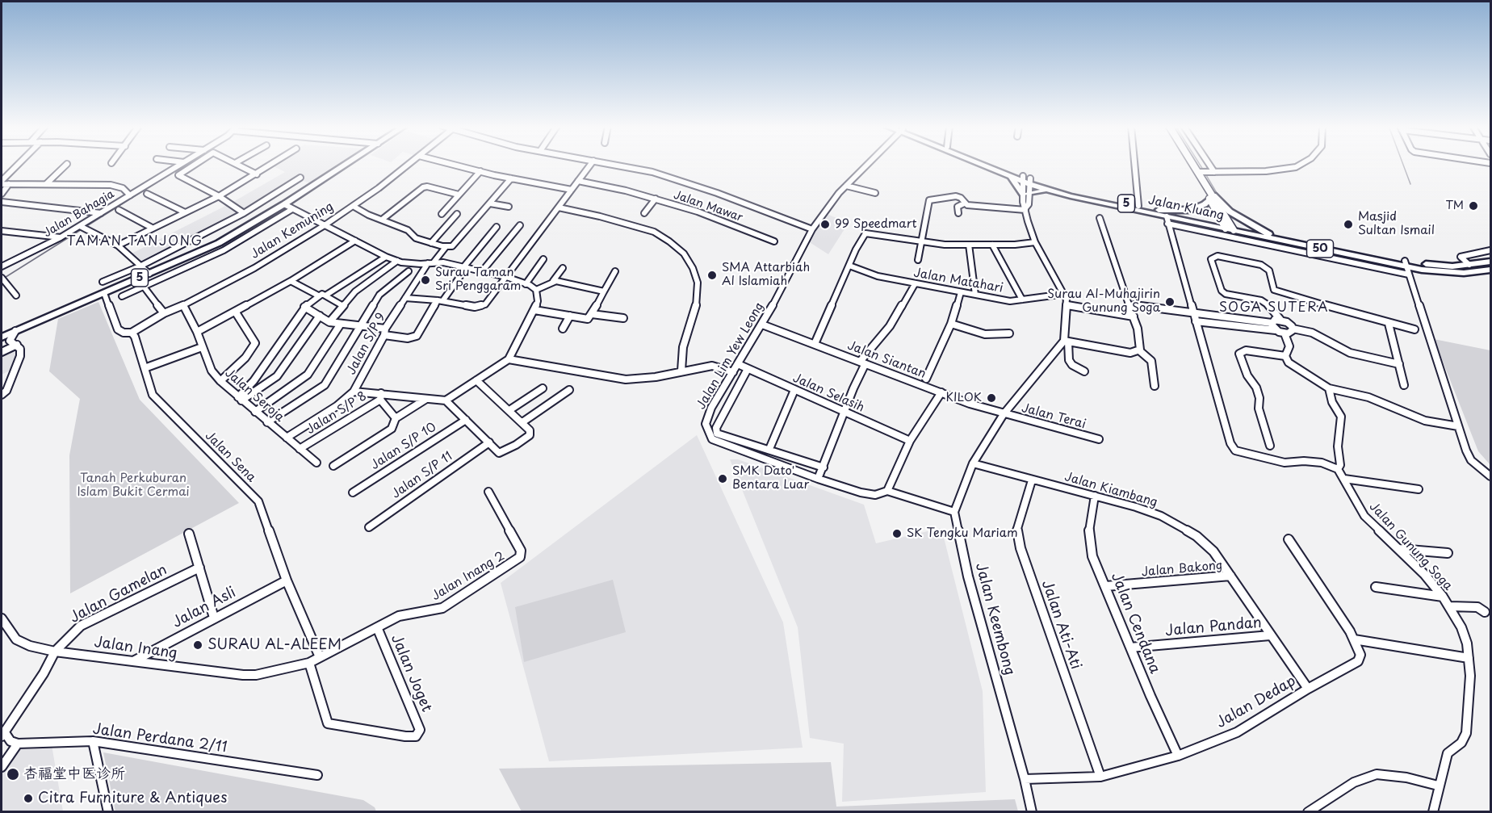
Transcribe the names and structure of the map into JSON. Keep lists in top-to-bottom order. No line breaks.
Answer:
{"streets":{"highway":["5","Jalan Kluang","50"],"street":["Jalan Mawar","Jalan Bahagia","Jalan Kemuning","Jalan Matahari","Jalan S/P 9","Jalan Lim Yew Leong","Jalan Siantan","Jalan Selasih","Jalan Seroja","Jalan S/P 8","Jalan Terai","Jalan S/P 10","Jalan Sena","Jalan S/P 11","Jalan Kiambang","Jalan Gunung Soga","Jalan Bakong","Jalan Inang 2","Jalan Gamelan","Jalan Asli","Jalan Keembong","Jalan Cendana","Jalan Ati-Ati","Jalan Pandan","Jalan Inang","Jalan Joget","Jalan Dedap","Jalan Perdana 2/11"]},"crossings":[["Jalan Kemuning","Jalan Seroja"],["Jalan Kemuning","Jalan Sena"],["Jalan S/P 9","Jalan Seroja"],["Jalan Lim Yew Leong","Jalan Siantan"],["Jalan Lim Yew Leong","Jalan Selasih"],["Jalan Lim Yew Leong","Jalan Keembong"],["Jalan Siantan","Jalan Terai"],["Jalan Seroja","Jalan S/P 8"],["Jalan Sena","Jalan Asli"],["Jalan Sena","Jalan Inang"],["Jalan Kiambang","Jalan Bakong"],["Jalan Kiambang","Jalan Cendana"],["Jalan Kiambang","Jalan Ati-Ati"],["Jalan Kiambang","Jalan Pandan"],["Jalan Kiambang","Jalan Dedap"],["Jalan Bakong","Jalan Cendana"],["Jalan Inang 2","Jalan Inang"],["Jalan Gamelan","Jalan Inang"],["Jalan Asli","Jalan Inang"],["Jalan Keembong","Jalan Dedap"],["Jalan Cendana","Jalan Pandan"],["Jalan Cendana","Jalan Dedap"],["Jalan Ati-Ati","Jalan Dedap"],["Jalan Inang","Jalan Joget"]],"districts":["TAMAN TANJONG","SOGA SUTERA"],"parks":["Tanah Perkuburan Islam Bukit Cermai"],"places":["TM","99 Speedmart","Masjid Sultan Ismail","SMA Attarbiah Al Islamiah","Surau Taman Sri Penggaram","Surau Al-Muhajirin Gunung Soga","KILOK","SMK Dato' Bentara Luar","SK Tengku Mariam","SURAU AL-ALEEM","杏福堂中医诊所","Citra Furniture & Antiques"]}
